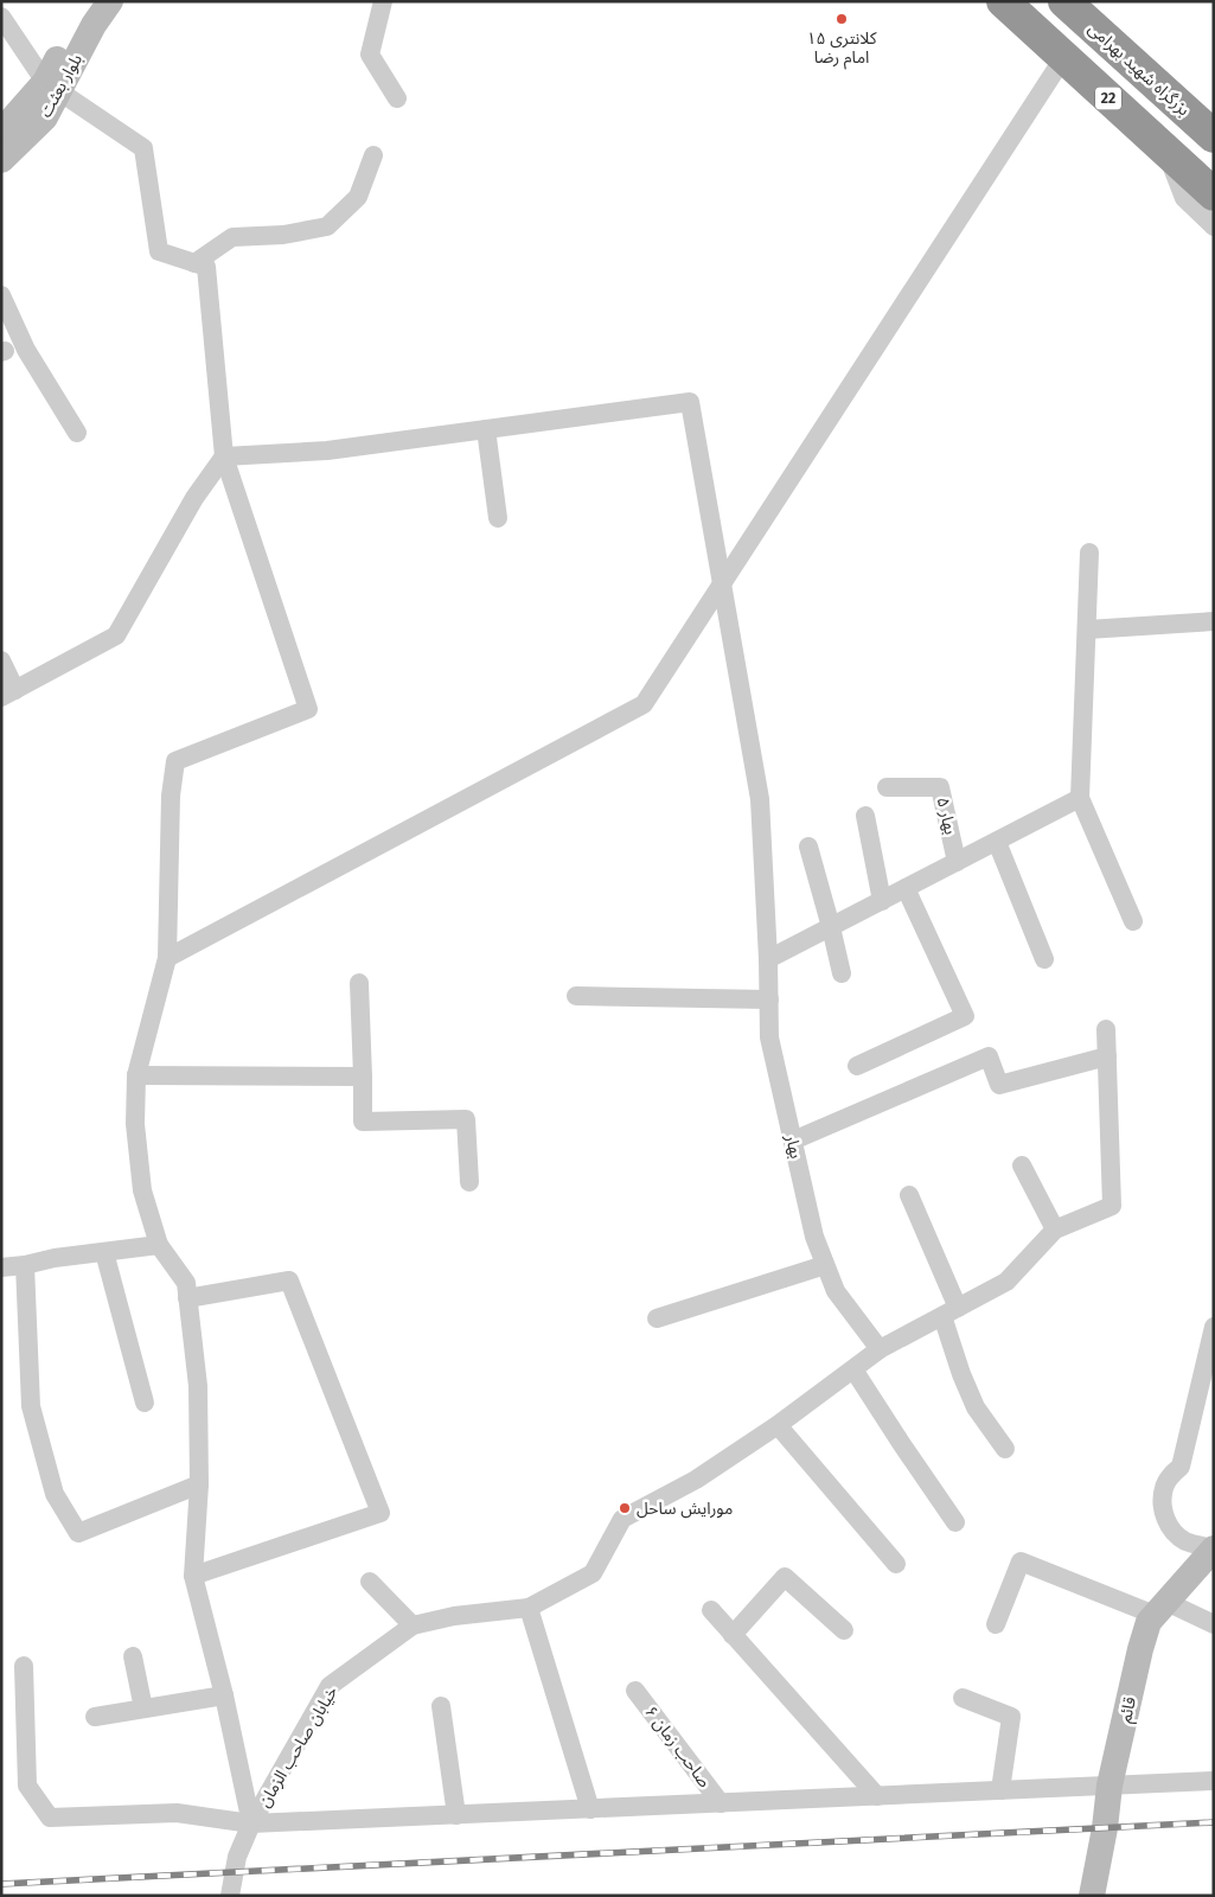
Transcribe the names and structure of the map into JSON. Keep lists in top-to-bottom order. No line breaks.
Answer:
{"streets":{"highway":["بزرگراه شهید بهرامی","22"],"street":["بلوار بعثت","بهار ۵","بهار","قائم","خیابان صاحب الزمان","صاحب زمان ۶"]},"places":["کلانتری ۱۵ امام رضا","مورایش ساحل"]}
